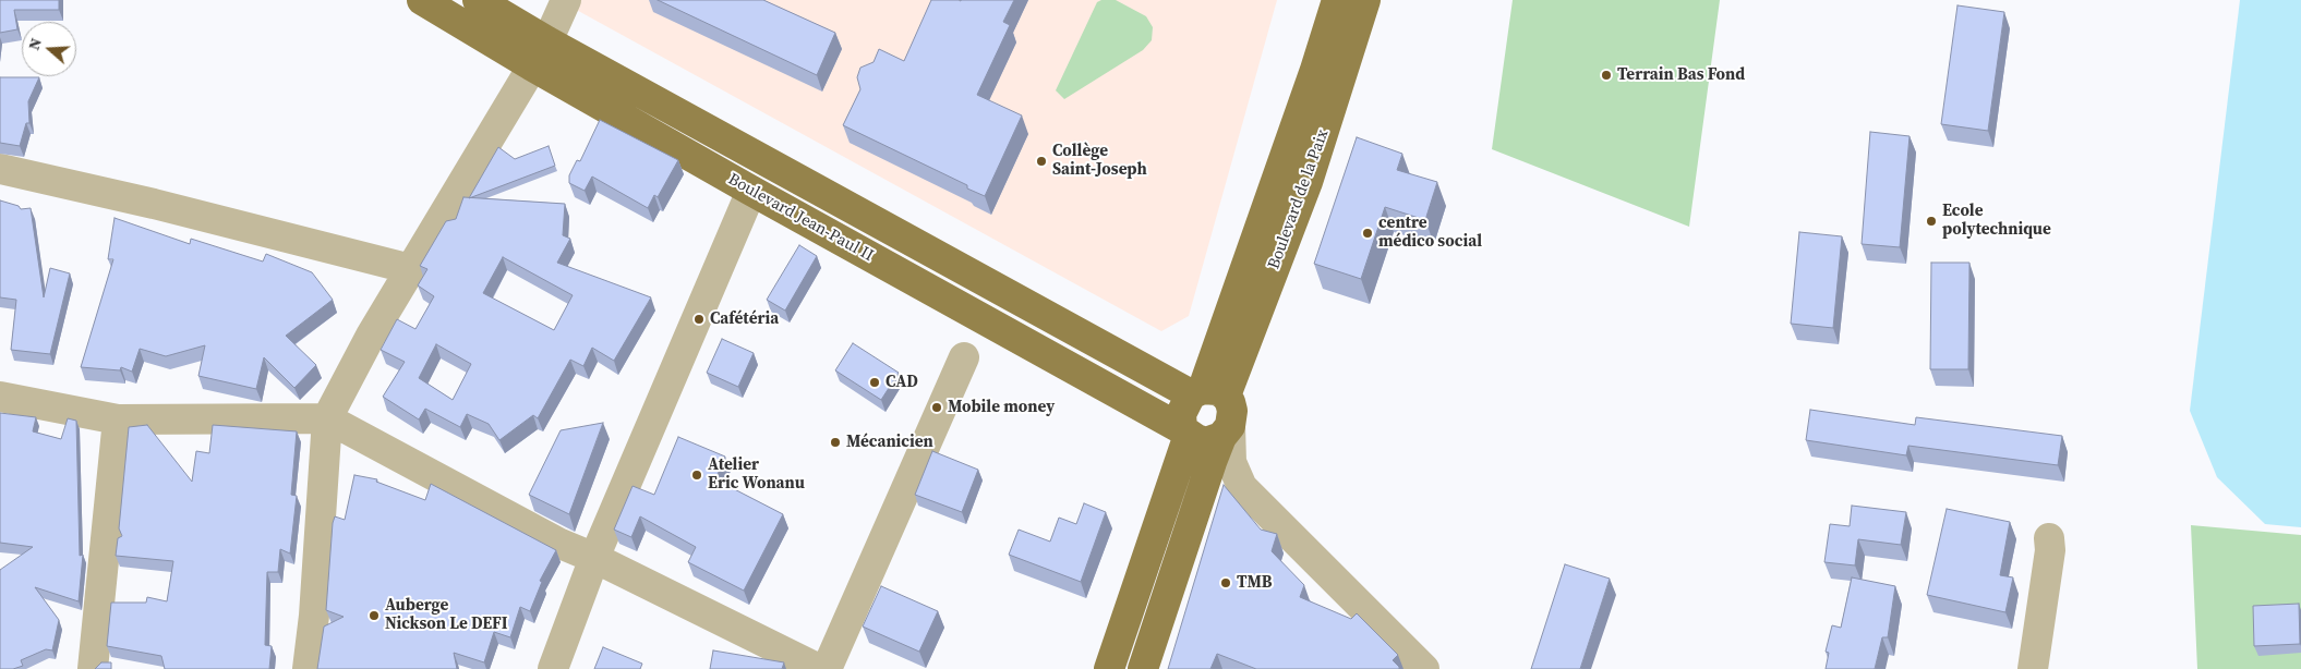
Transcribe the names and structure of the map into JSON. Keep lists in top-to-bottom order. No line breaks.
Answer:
{"streets":{"main road":["Boulevard de la Paix","Boulevard Jean-Paul II"]},"crossings":[["Boulevard de la Paix","Boulevard Jean-Paul II"]],"places":["Terrain Bas Fond","Collège Saint-Joseph","Ecole polytechnique","centre médico social","Cafétéria","CAD","Mobile money","Mécanicien","Atelier Eric Wonanu","TMB","Auberge Nickson Le DEFI"],"north":"left"}
